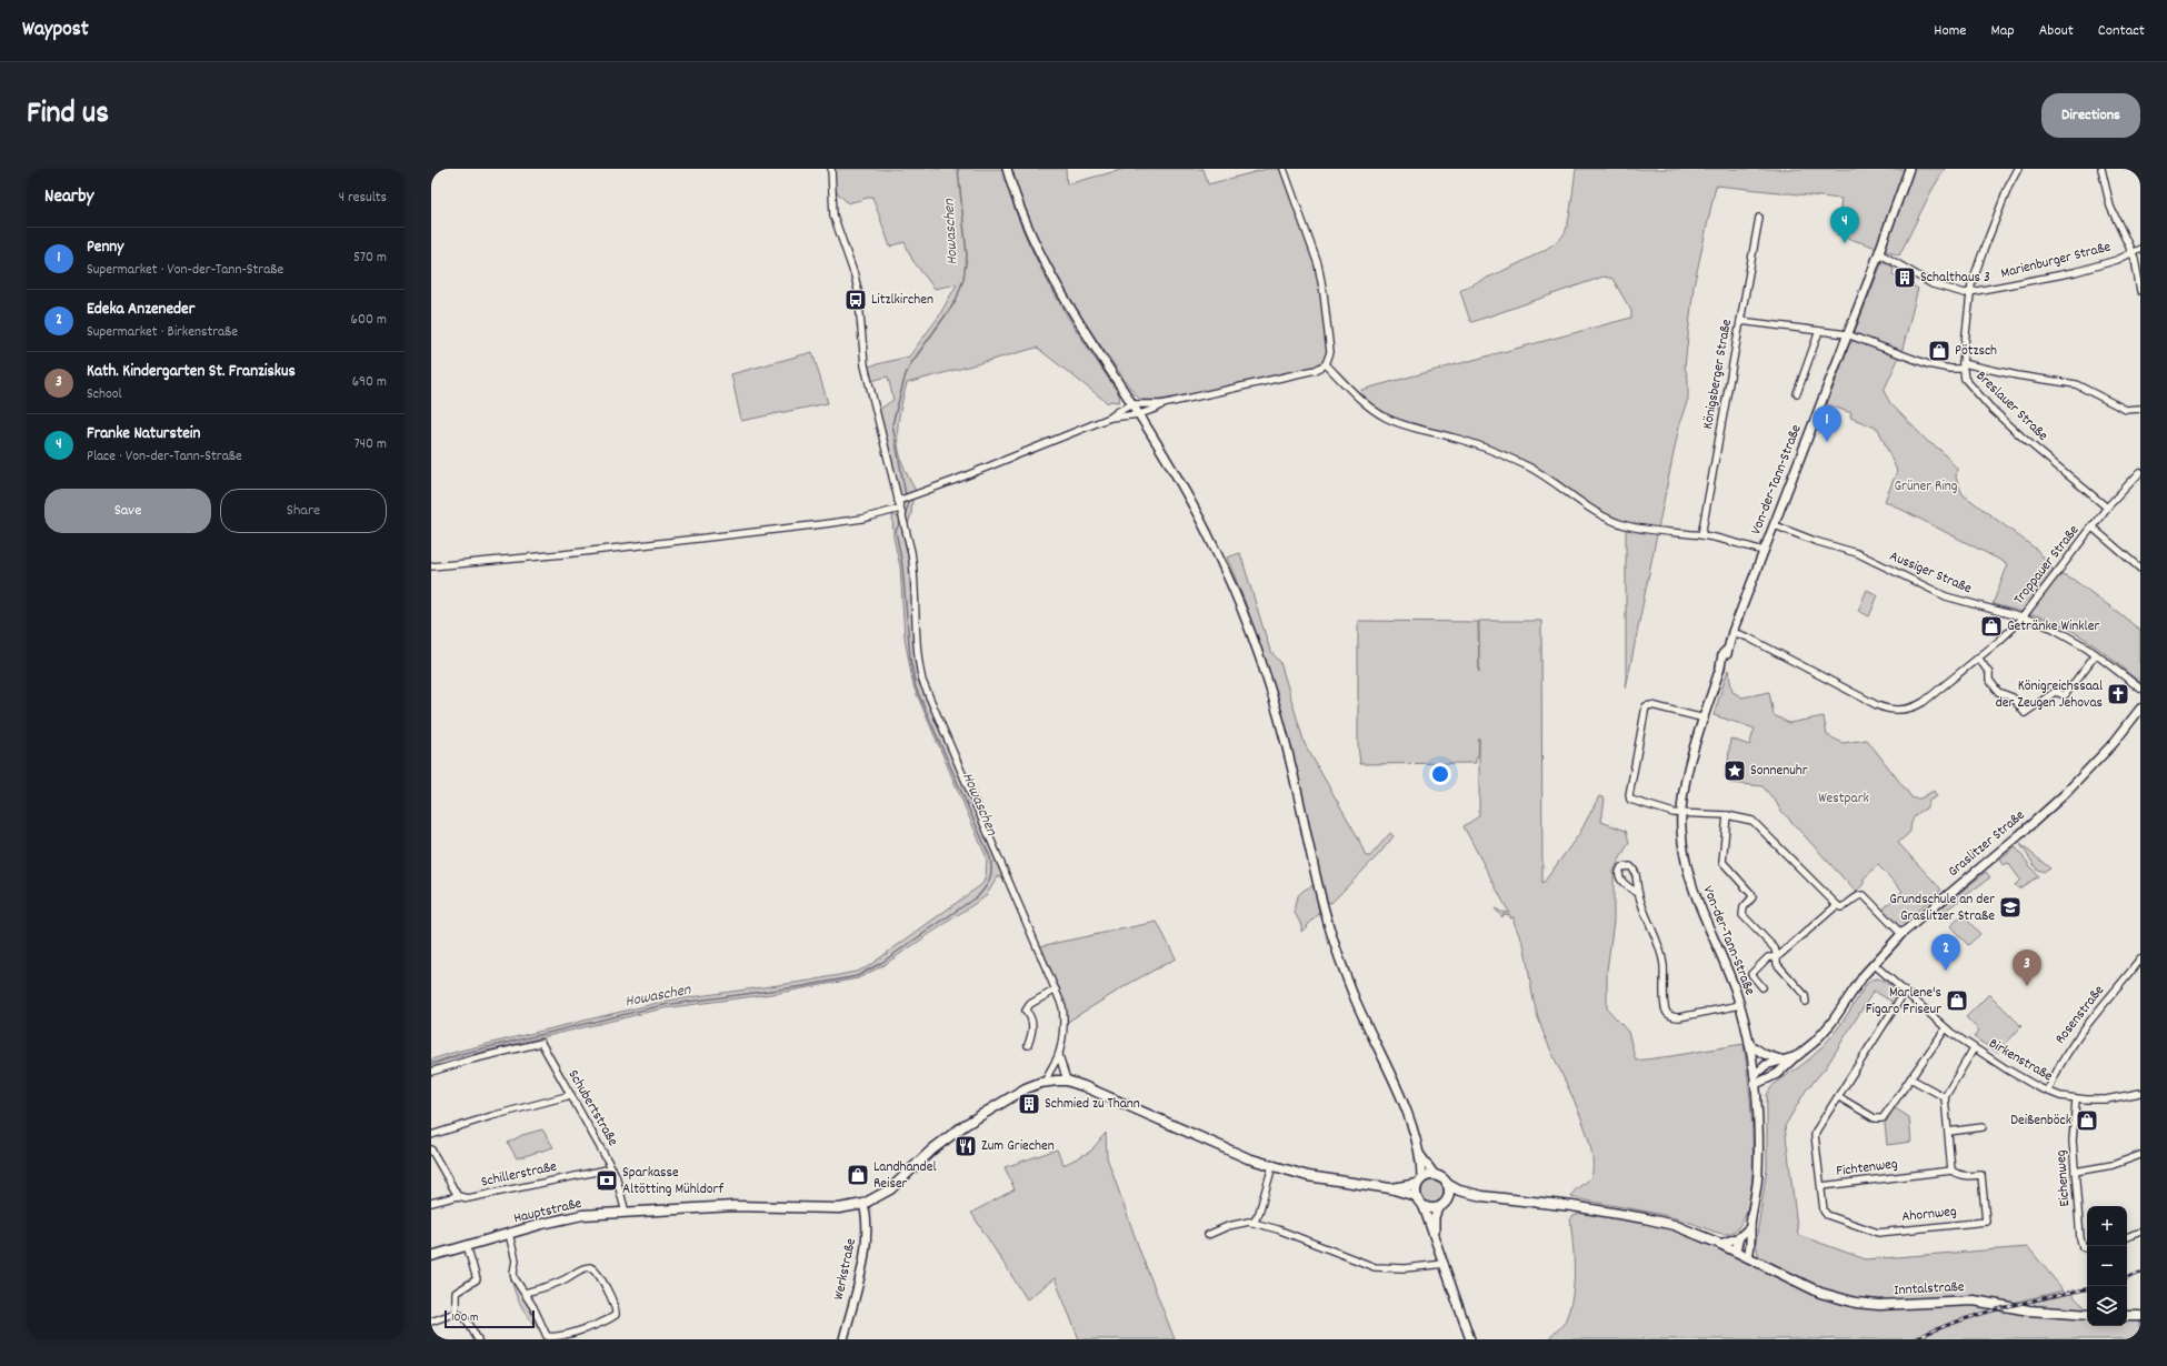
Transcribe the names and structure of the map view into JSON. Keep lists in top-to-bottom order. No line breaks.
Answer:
{"streets":{"main road":["Hauptstraße","Inntalstraße"],"street":["Marienburger Straße","Königsberger Straße","Breslauer Straße","Von-der-Tann-Straße","Troppauer Straße","Aussiger Straße","Graslitzer Straße","Rosenstraße","Birkenstraße","Schubertstraße","Fichtenweg","Schillerstraße","Eichenweg","Ahornweg","Werkstraße"]},"crossings":[["Marienburger Straße","Breslauer Straße"],["Marienburger Straße","Von-der-Tann-Straße"],["Breslauer Straße","Troppauer Straße"],["Von-der-Tann-Straße","Troppauer Straße"],["Von-der-Tann-Straße","Aussiger Straße"],["Von-der-Tann-Straße","Graslitzer Straße"],["Von-der-Tann-Straße","Inntalstraße"],["Troppauer Straße","Aussiger Straße"],["Graslitzer Straße","Birkenstraße"],["Rosenstraße","Birkenstraße"],["Birkenstraße","Fichtenweg"],["Birkenstraße","Eichenweg"],["Schubertstraße","Schillerstraße"],["Schubertstraße","Hauptstraße"],["Fichtenweg","Ahornweg"],["Hauptstraße","Werkstraße"]],"water":["Howaschen"],"parks":["Grüner Ring","Westpark"],"places":{"building":["Schalthaus 3","Schmied zu Thann"],"bus stop":["Litzlkirchen"],"shop":["Pötzsch","Getränke Winkler","Marlene's Figaro Friseur","Deißenböck","Landhandel Reiser"],"church":["Königreichssaal der Zeugen Jehovas"],"place":["Sonnenuhr"],"school or university":["Grundschule an der Graslitzer Straße"],"restaurant":["Zum Griechen"],"bank":["Sparkasse Altötting Mühldorf"]},"scale_bar":"100 m","page":{"header":"Waypost","nav":["Home","Map","About","Contact"],"title":"Find us","buttons":["Directions",["Save","Share"]],"heading":["Nearby","4 results"],"pins":["4","1","2","3"],"list":[{"mark":"1","name":"Penny","note":"Supermarket · Von-der-Tann-Straße","value":"570 m"},{"mark":"2","name":"Edeka Anzeneder","note":"Supermarket · Birkenstraße","value":"600 m"},{"mark":"3","name":"Kath. Kindergarten St. Franziskus","note":"School","value":"690 m"},{"mark":"4","name":"Franke Naturstein","note":"Place · Von-der-Tann-Straße","value":"740 m"}],"map_buttons":["+","−"],"scale":"100 m"}}
